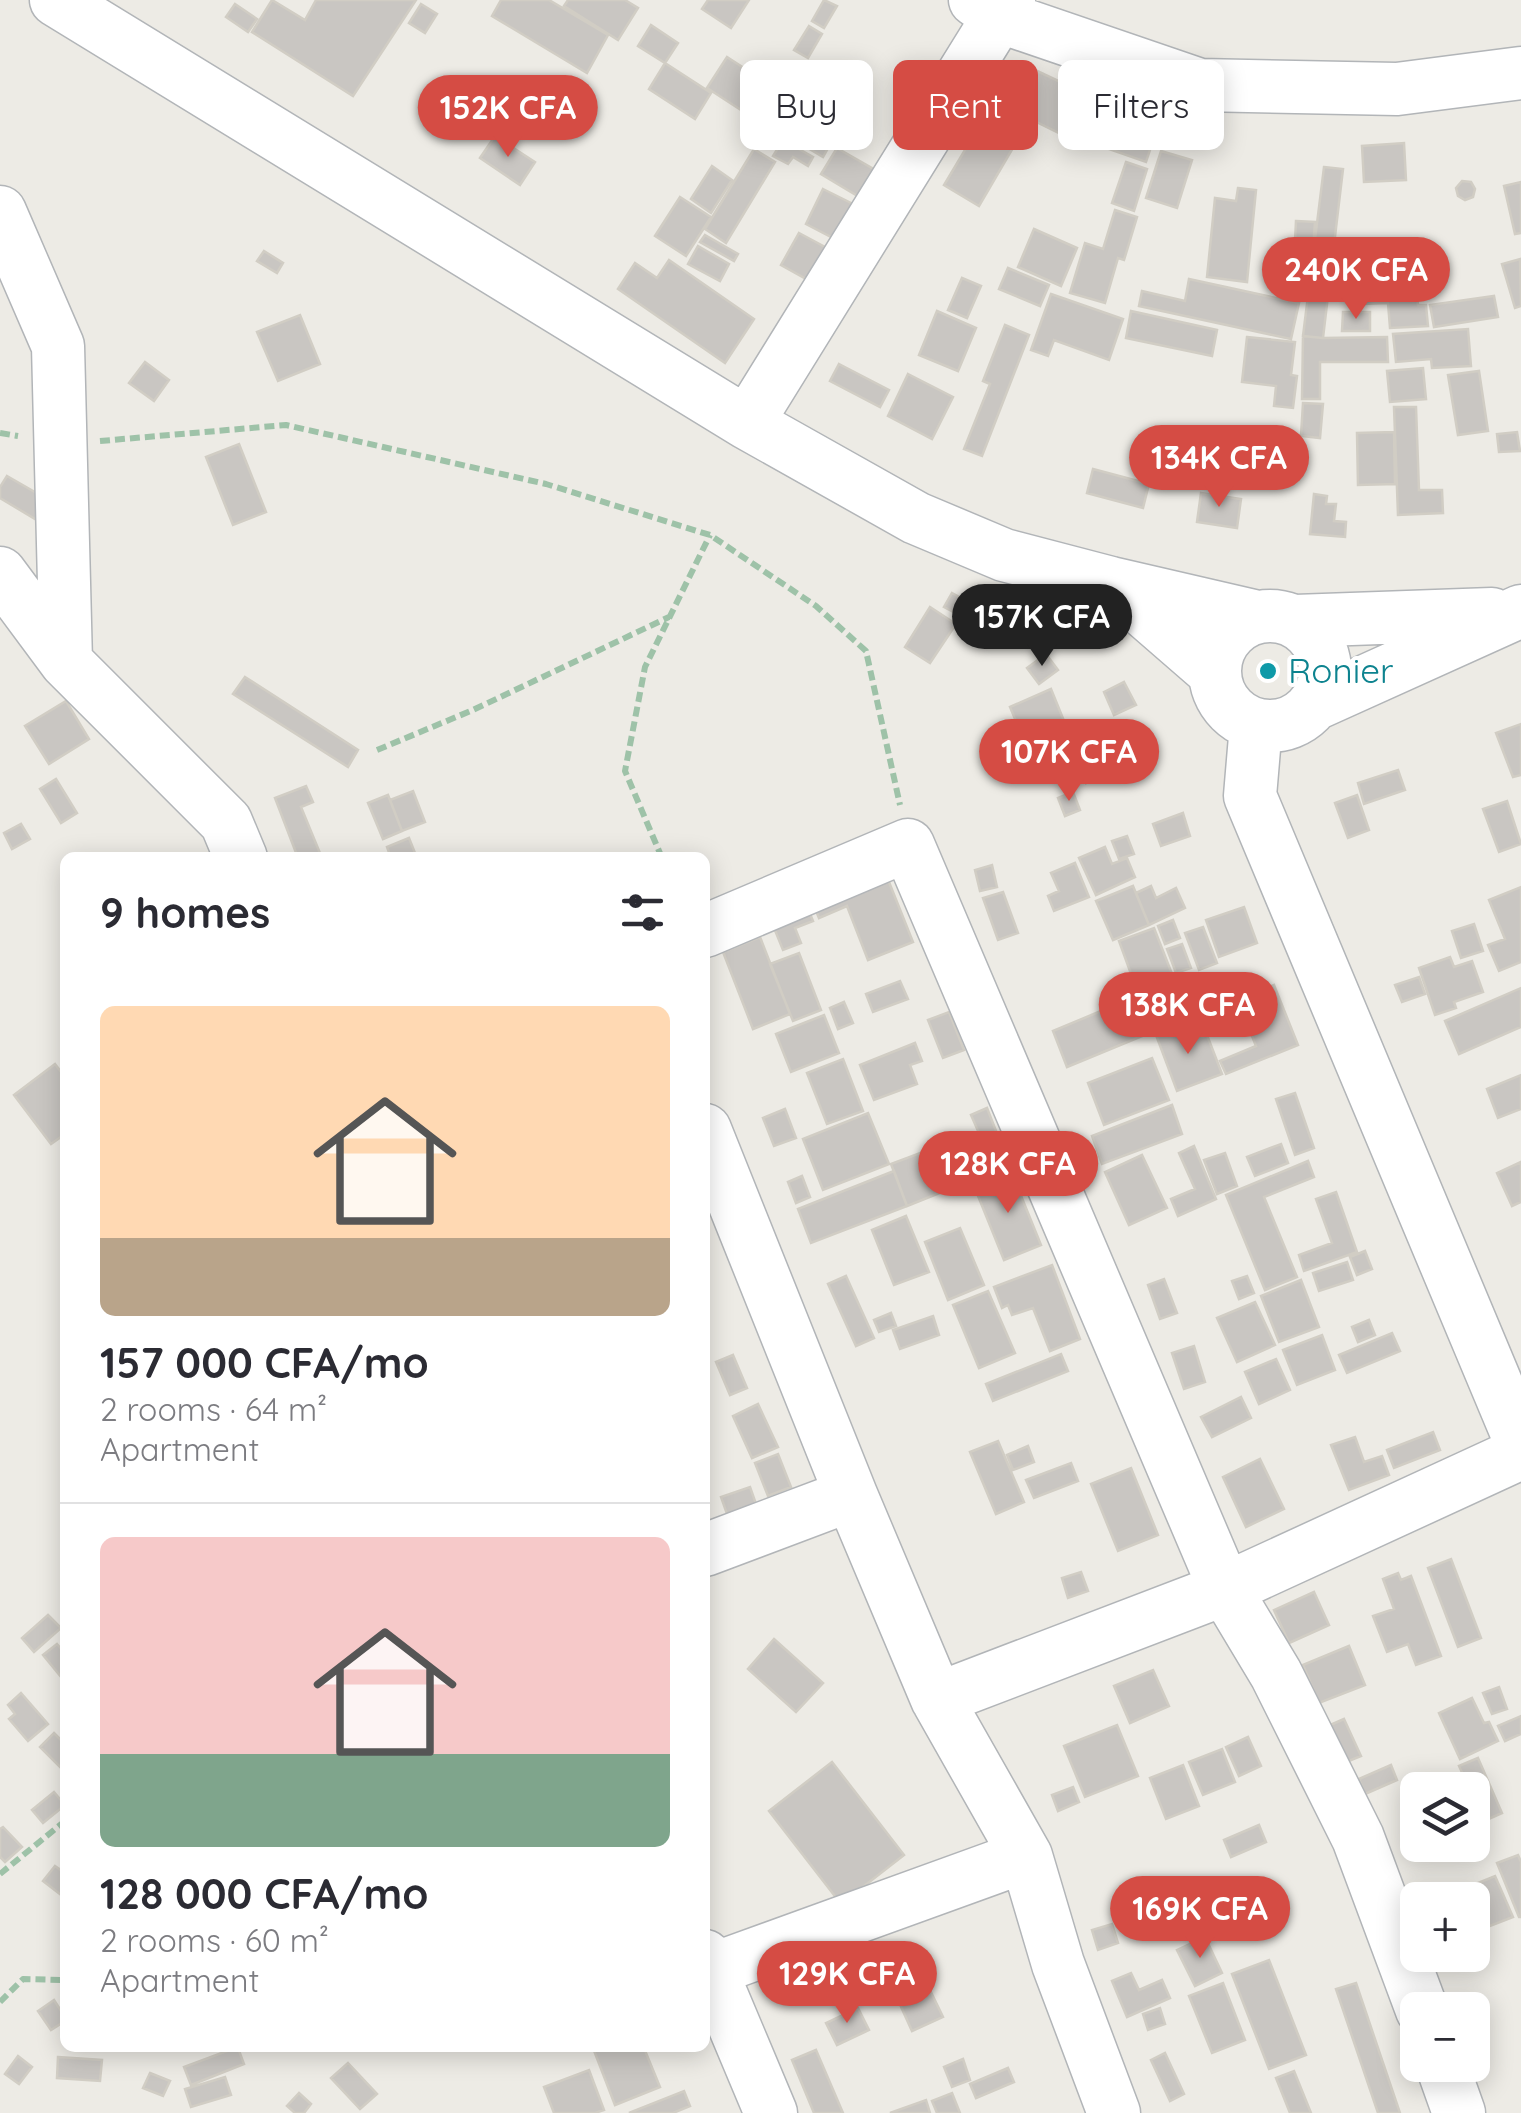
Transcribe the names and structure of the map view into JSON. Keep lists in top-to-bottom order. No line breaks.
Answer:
{"places":["Ronier"],"page":{"chip":["Buy","Rent","Filters"],"price":["152K CFA","240K CFA","134K CFA","157K CFA","107K CFA","138K CFA","128K CFA","169K CFA","129K CFA"],"heading":"9 homes","list":[{"name":"157 000 CFA/mo","note":"2 rooms · 64 m² · Apartment"},{"name":"128 000 CFA/mo","note":"2 rooms · 60 m² · Apartment"}],"map_buttons":["+","−"]}}
